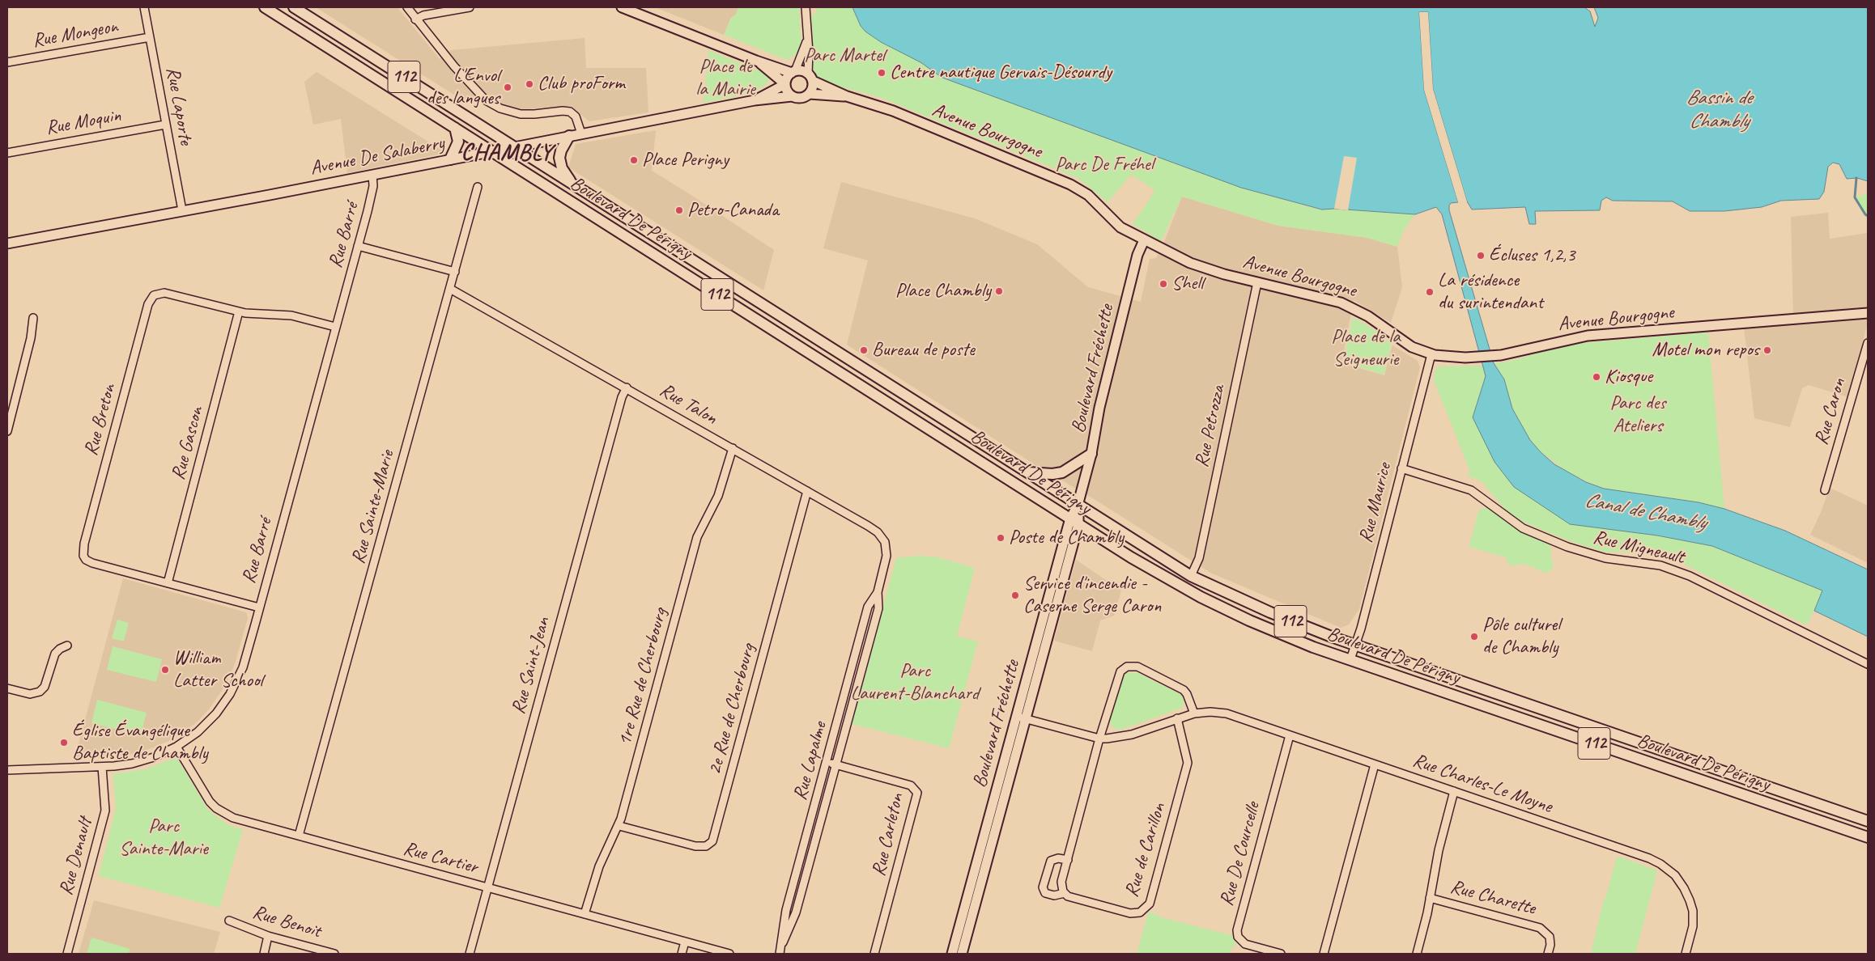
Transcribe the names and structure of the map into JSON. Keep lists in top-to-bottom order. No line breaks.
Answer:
{"streets":{"main road":["112","Boulevard De Périgny"],"street":["Rue Mongeon","Rue Laporte","Rue Moquin","Avenue Bourgogne","Avenue De Salaberry","Rue Barré","Boulevard Fréchette","Rue Talon","Rue Caron","Rue Breton","Rue Petrozza","Rue Gascon","Rue Maurice","Rue Sainte-Marie","Rue Migneault","Rue Saint-Jean","1re Rue de Cherbourg","2e Rue de Cherbourg","Rue Lapalme","Rue Charles-Le Moyne","Rue Carleton","Rue de Carillon","Rue De Courcelle","Rue Denault","Rue Cartier","Rue Charette","Rue Benoit"]},"crossings":[["Rue Mongeon","Rue Laporte"],["Rue Laporte","Rue Moquin"],["Rue Laporte","Avenue De Salaberry"],["Avenue Bourgogne","Avenue De Salaberry"],["Avenue Bourgogne","Boulevard Fréchette"],["Avenue Bourgogne","Rue Petrozza"],["Avenue Bourgogne","Rue Maurice"],["Avenue De Salaberry","Boulevard De Périgny"],["Avenue De Salaberry","Rue Barré"],["Boulevard De Périgny","Boulevard Fréchette"],["Boulevard De Périgny","Rue Petrozza"],["Boulevard De Périgny","Rue Maurice"],["Rue Barré","Rue Breton"],["Rue Barré","Rue Denault"],["Rue Barré","Rue Cartier"],["Boulevard Fréchette","Rue Charles-Le Moyne"],["Rue Talon","Rue Sainte-Marie"],["Rue Talon","Rue Saint-Jean"],["Rue Talon","1re Rue de Cherbourg"],["Rue Talon","2e Rue de Cherbourg"],["Rue Talon","Rue Lapalme"],["Rue Breton","Rue Gascon"],["Rue Maurice","Rue Migneault"],["Rue Sainte-Marie","Rue Cartier"],["Rue Saint-Jean","Rue Cartier"],["1re Rue de Cherbourg","2e Rue de Cherbourg"],["1re Rue de Cherbourg","Rue Cartier"],["Rue Lapalme","Rue Carleton"],["Rue Charles-Le Moyne","Rue de Carillon"],["Rue Charles-Le Moyne","Rue De Courcelle"],["Rue Charles-Le Moyne","Rue Charette"]],"districts":["CHAMBLY"],"water":["Bassin de Chambly","Canal de Chambly"],"parks":["Parc Martel","Place de la Mairie","Parc De Fréhel","Place de la Seigneurie","Parc des Ateliers","Parc Laurent-Blanchard","Parc Sainte-Marie"],"places":["Centre nautique Gervais-Désourdy","Club proForm","L'Envol des langues","Place Perigny","Petro-Canada","Écluses 1,2,3","Shell","Place Chambly","La résidence du surintendant","Bureau de poste","Motel mon repos","Kiosque","Poste de Chambly","Service d'incendie - Caserne Serge Caron","Pôle culturel de Chambly","William Latter School","Église Évangélique Baptiste de Chambly"]}
